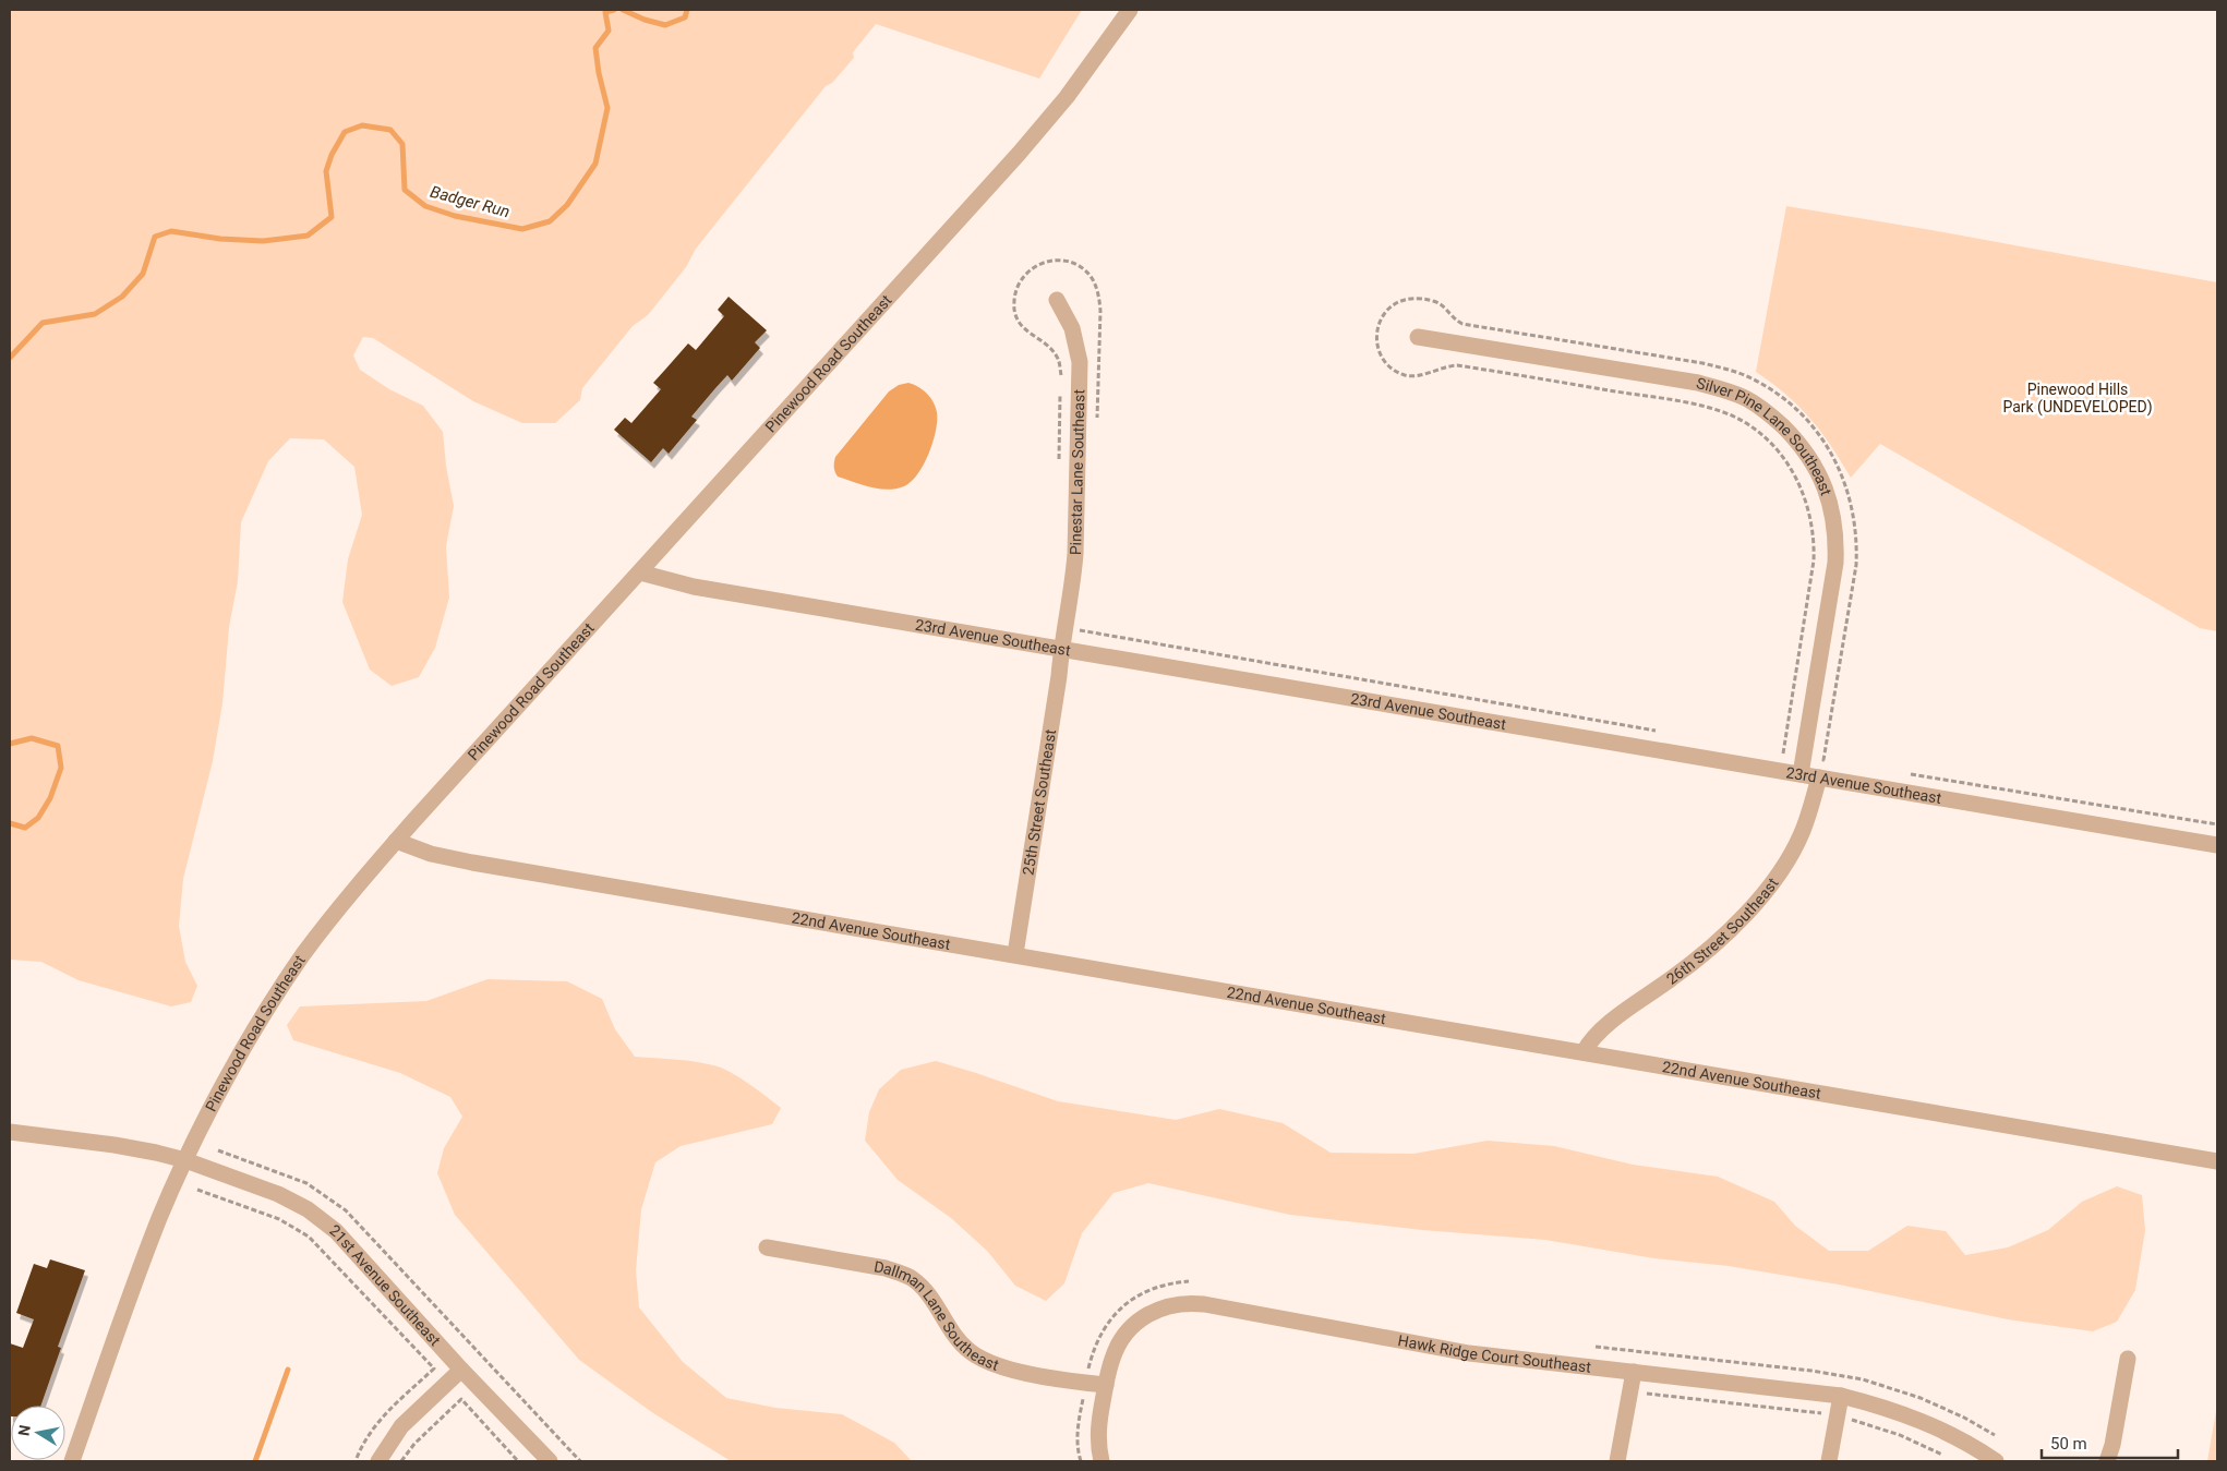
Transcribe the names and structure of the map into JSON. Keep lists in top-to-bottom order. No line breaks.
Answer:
{"streets":{"street":["Pinewood Road Southeast","Silver Pine Lane Southeast","Pinestar Lane Southeast","23rd Avenue Southeast","25th Street Southeast","26th Street Southeast","22nd Avenue Southeast","21st Avenue Southeast","Dallman Lane Southeast","Hawk Ridge Court Southeast"]},"crossings":[["Pinewood Road Southeast","23rd Avenue Southeast"],["Pinewood Road Southeast","22nd Avenue Southeast"],["Pinewood Road Southeast","21st Avenue Southeast"],["Silver Pine Lane Southeast","23rd Avenue Southeast"],["Pinestar Lane Southeast","23rd Avenue Southeast"],["Pinestar Lane Southeast","25th Street Southeast"],["23rd Avenue Southeast","25th Street Southeast"],["23rd Avenue Southeast","26th Street Southeast"],["25th Street Southeast","22nd Avenue Southeast"],["26th Street Southeast","22nd Avenue Southeast"],["Dallman Lane Southeast","Hawk Ridge Court Southeast"]],"water":["Badger Run"],"parks":["Pinewood Hills Park (UNDEVELOPED)"],"scale_bar":"50 m","north":"left"}
